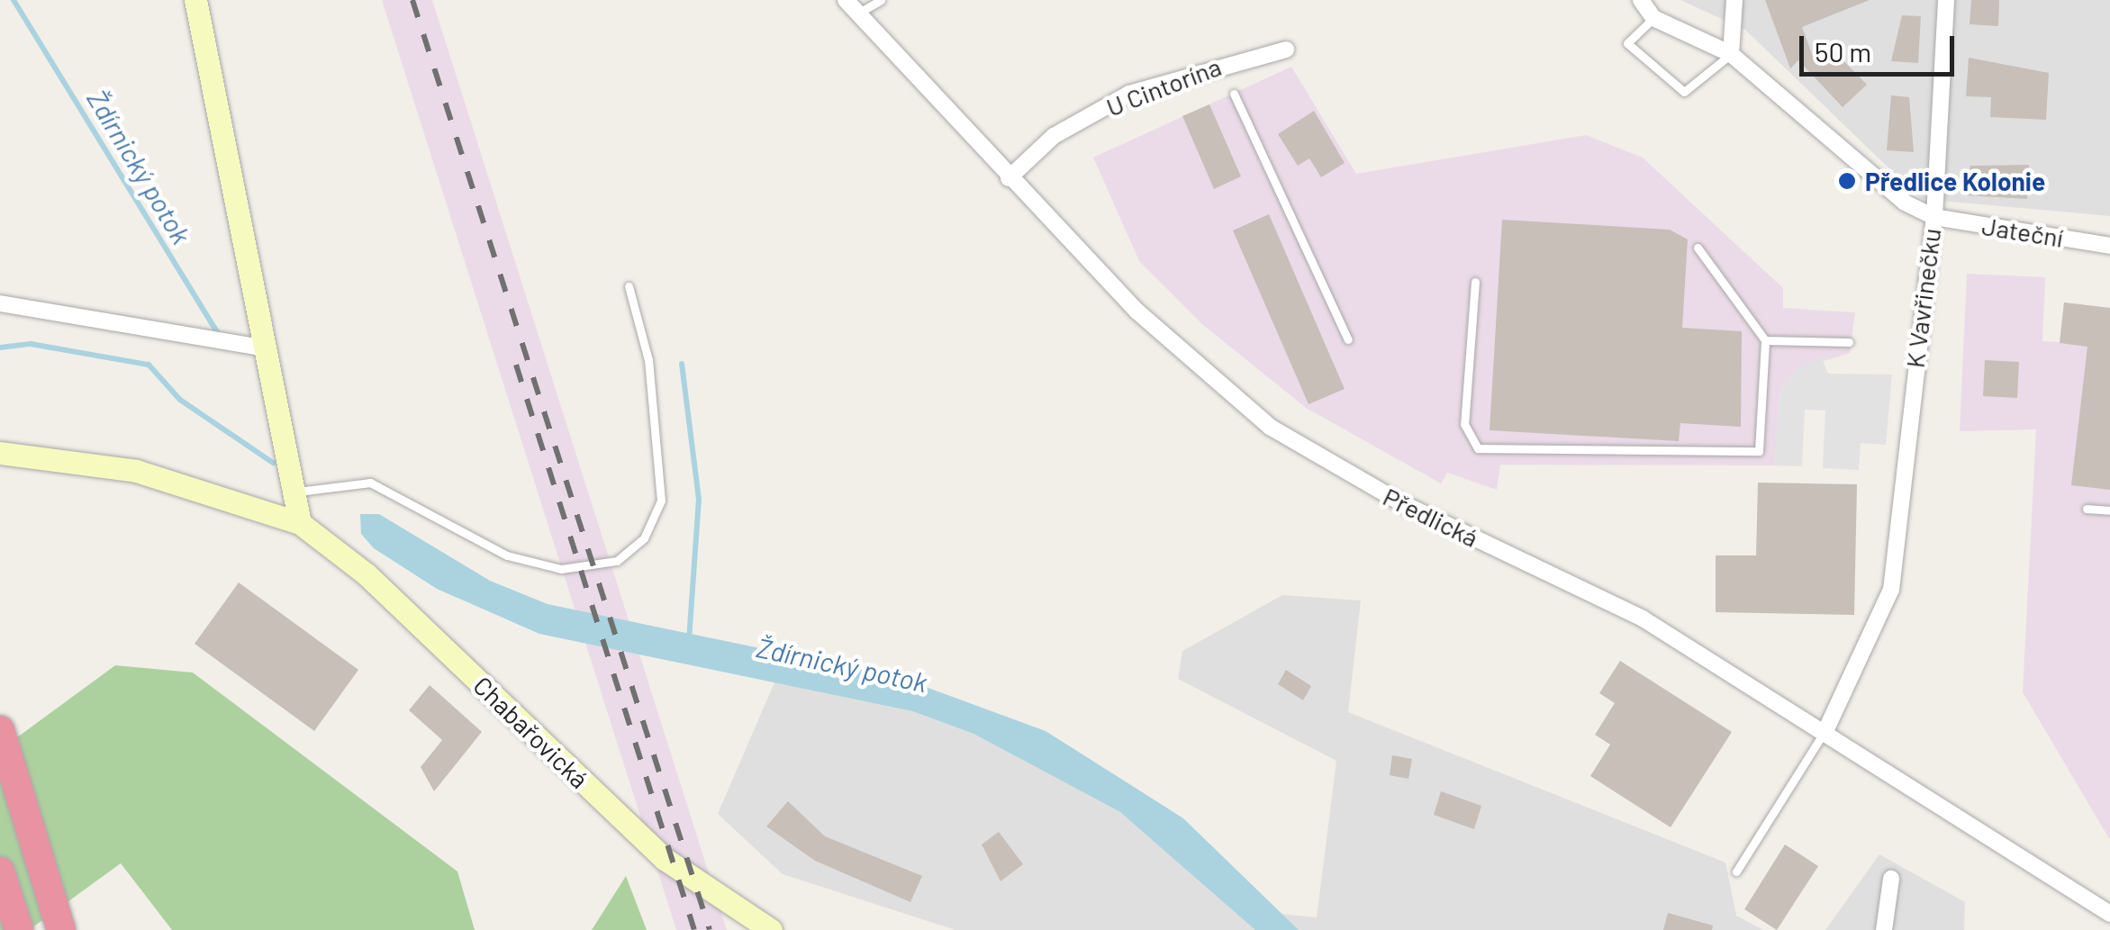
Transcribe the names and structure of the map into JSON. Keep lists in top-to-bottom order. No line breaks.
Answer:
{"streets":{"main road":["Chabařovická"],"street":["U Cintorína","Jateční","K Vavřinečku","Předlická"]},"crossings":[["U Cintorína","Předlická"],["Jateční","K Vavřinečku"],["K Vavřinečku","Předlická"]],"water":["Ždírnický potok"],"places":["Předlice Kolonie"],"scale_bar":"50 m"}
